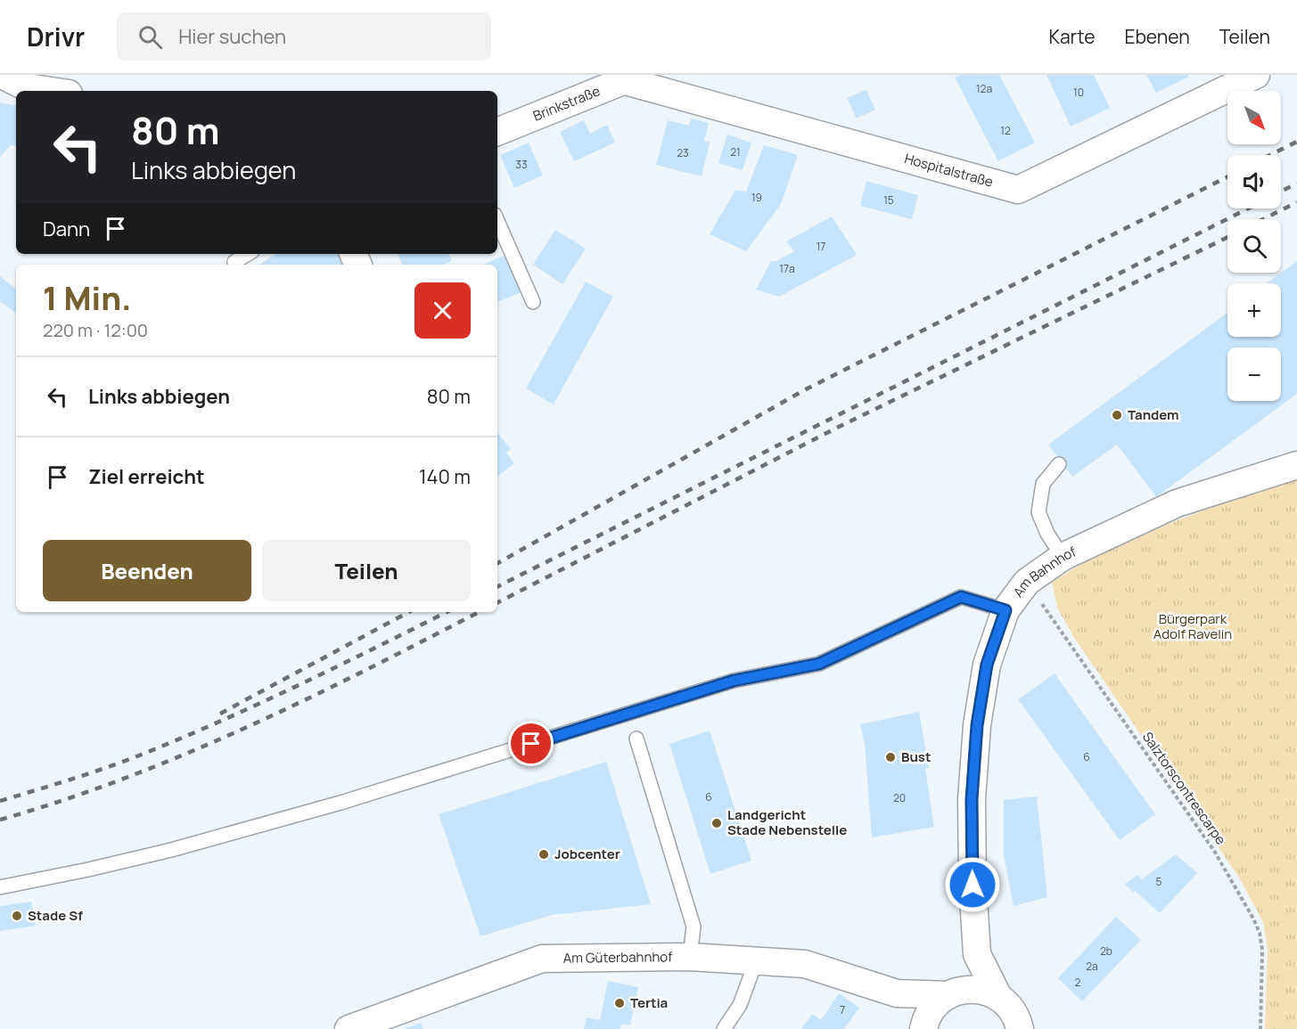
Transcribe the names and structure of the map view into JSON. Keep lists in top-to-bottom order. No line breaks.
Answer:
{"streets":{"street":["Brinkstraße","Hospitalstraße","Am Bahnhof","Am Güterbahnhof"],"path":["Salztorscontrescarpe"]},"crossings":[["Brinkstraße","Hospitalstraße"],["Am Bahnhof","Salztorscontrescarpe"],["Am Bahnhof","Am Güterbahnhof"]],"parks":["Bürgerpark Adolf Ravelin"],"places":["Tandem","Bust","Landgericht Stade Nebenstelle","Jobcenter","Stade Sf","Tertia"],"house_numbers":["12a","10","12","21","23","33","19","15","17","17a","6","6","20","5","2b","2a","2","7"],"north":"bottom right","page":{"header":"Drivr","search":"Hier suchen","nav":["Karte","Ebenen","Teilen"],"map_buttons":["+","−"],"turn":["80 m","Links abbiegen"],"then":"Dann","heading":["1 Min.","220 m · 12:00"],"list":[{"name":"Links abbiegen","value":"80 m"},{"name":"Ziel erreicht","value":"140 m"}],"buttons":["Beenden","Teilen"]}}
